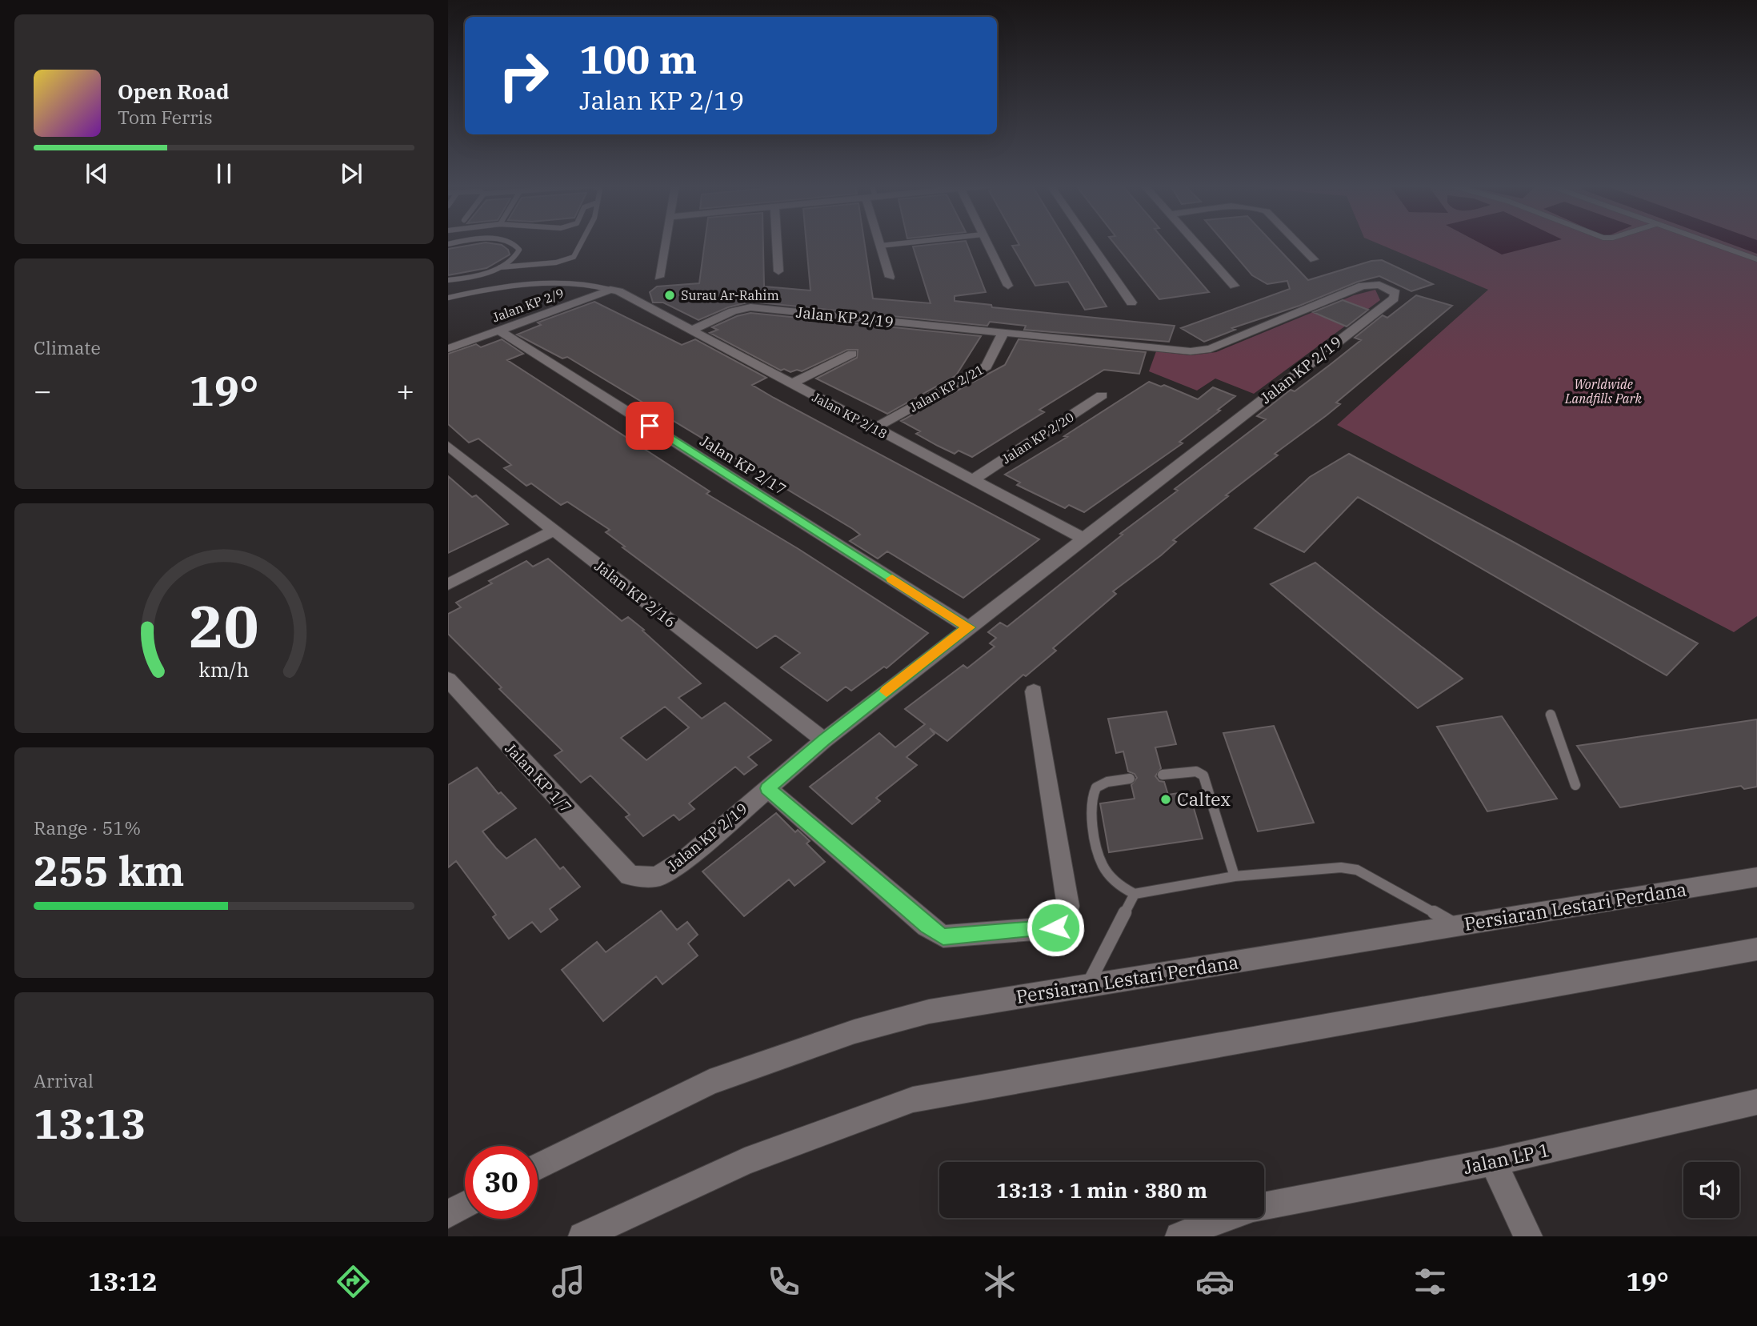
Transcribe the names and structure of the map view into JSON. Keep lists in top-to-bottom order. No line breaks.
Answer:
{"streets":{"street":["Jalan KP 2/9","Jalan KP 2/19","Jalan KP 2/21","Jalan KP 2/18","Jalan KP 2/20","Jalan KP 2/17","Jalan KP 2/16","Jalan KP 1/7","Persiaran Lestari Perdana","Jalan LP 1"]},"crossings":[["Jalan KP 2/9","Jalan KP 2/18"],["Jalan KP 2/9","Jalan KP 2/17"],["Jalan KP 2/19","Jalan KP 2/21"],["Jalan KP 2/19","Jalan KP 2/18"],["Jalan KP 2/19","Jalan KP 2/17"],["Jalan KP 2/19","Jalan KP 2/16"],["Jalan KP 2/19","Jalan KP 1/7"],["Jalan KP 2/21","Jalan KP 2/18"],["Jalan KP 2/18","Jalan KP 2/20"]],"parks":["Worldwide Landfills Park"],"places":["Surau Ar-Rahim","Caltex"],"page":{"turn":["100 m","Jalan KP 2/19"],"song":["Open Road","Tom Ferris"],"tile":["Climate",["Range · 51%","255 km"],["Arrival","13:13"]],"heat":["−","19°","+"],"limit":"30","trip":"13:13 · 1 min · 380 m","tabs":["13:12","19°"],"gauge":["20","km/h"]}}
